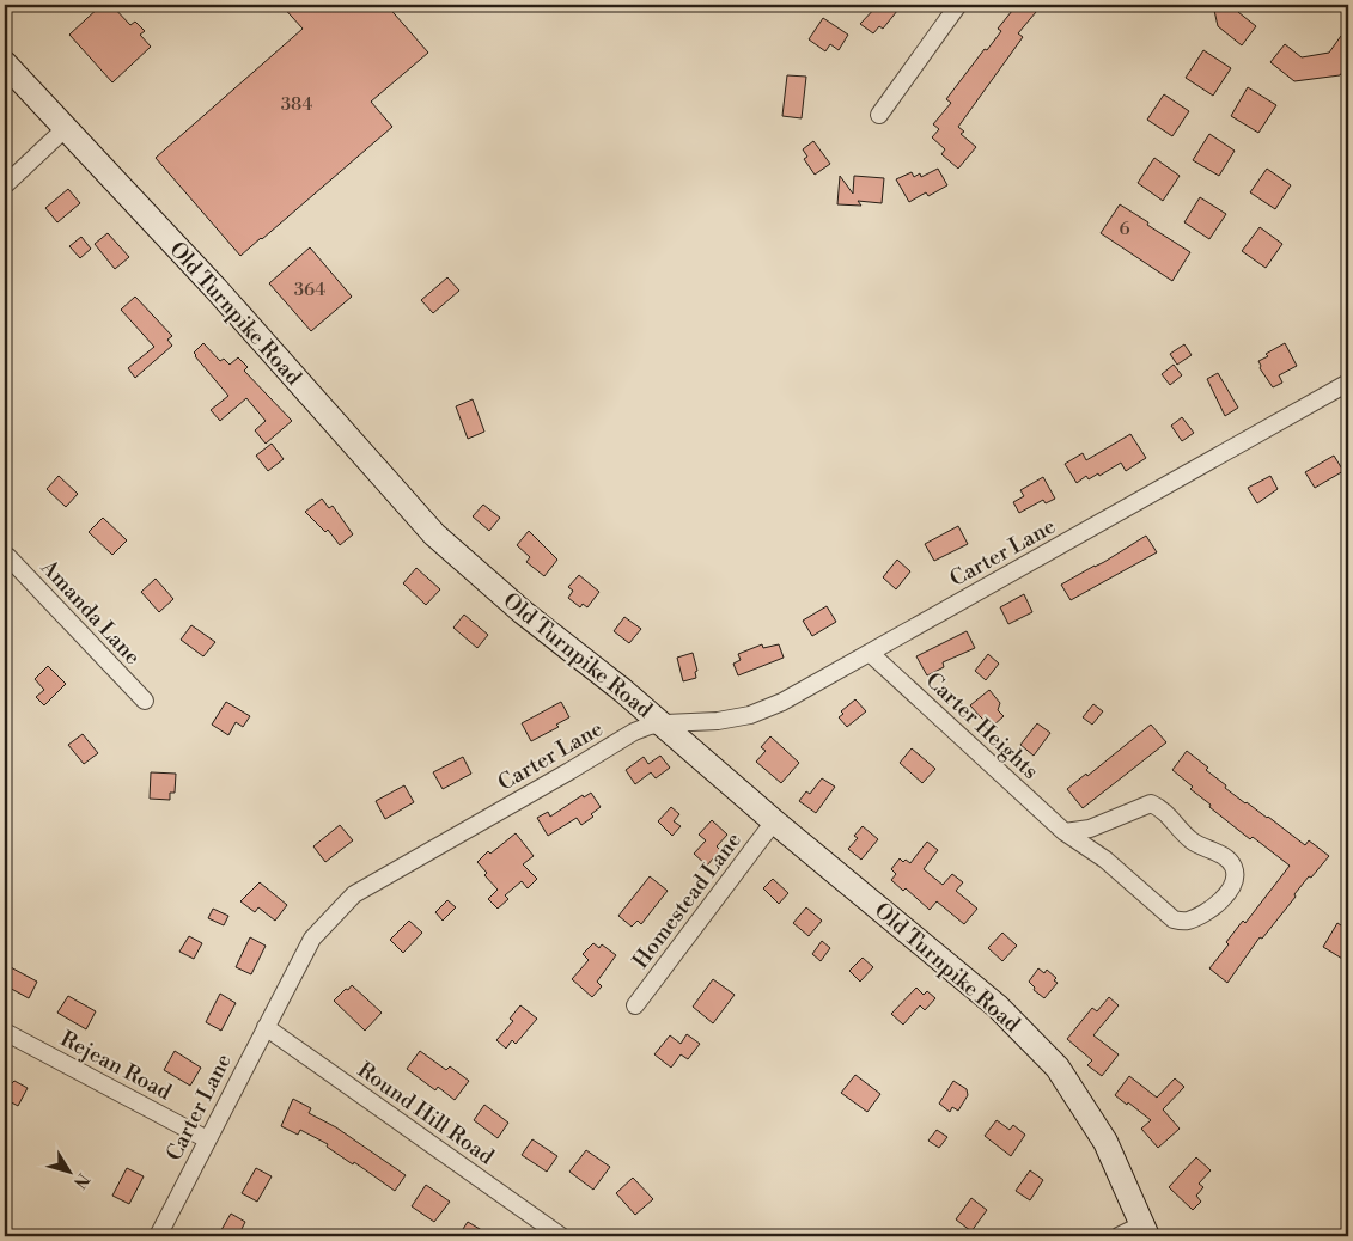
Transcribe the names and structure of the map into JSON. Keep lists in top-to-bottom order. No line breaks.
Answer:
{"streets":{"main road":["Old Turnpike Road"],"street":["Carter Lane","Amanda Lane","Carter Heights","Homestead Lane","Rejean Road","Round Hill Road"]},"crossings":[["Old Turnpike Road","Carter Lane"],["Old Turnpike Road","Homestead Lane"],["Carter Lane","Carter Heights"],["Carter Lane","Rejean Road"],["Carter Lane","Round Hill Road"]],"house_numbers":["384","6","364"],"north":"bottom right"}
